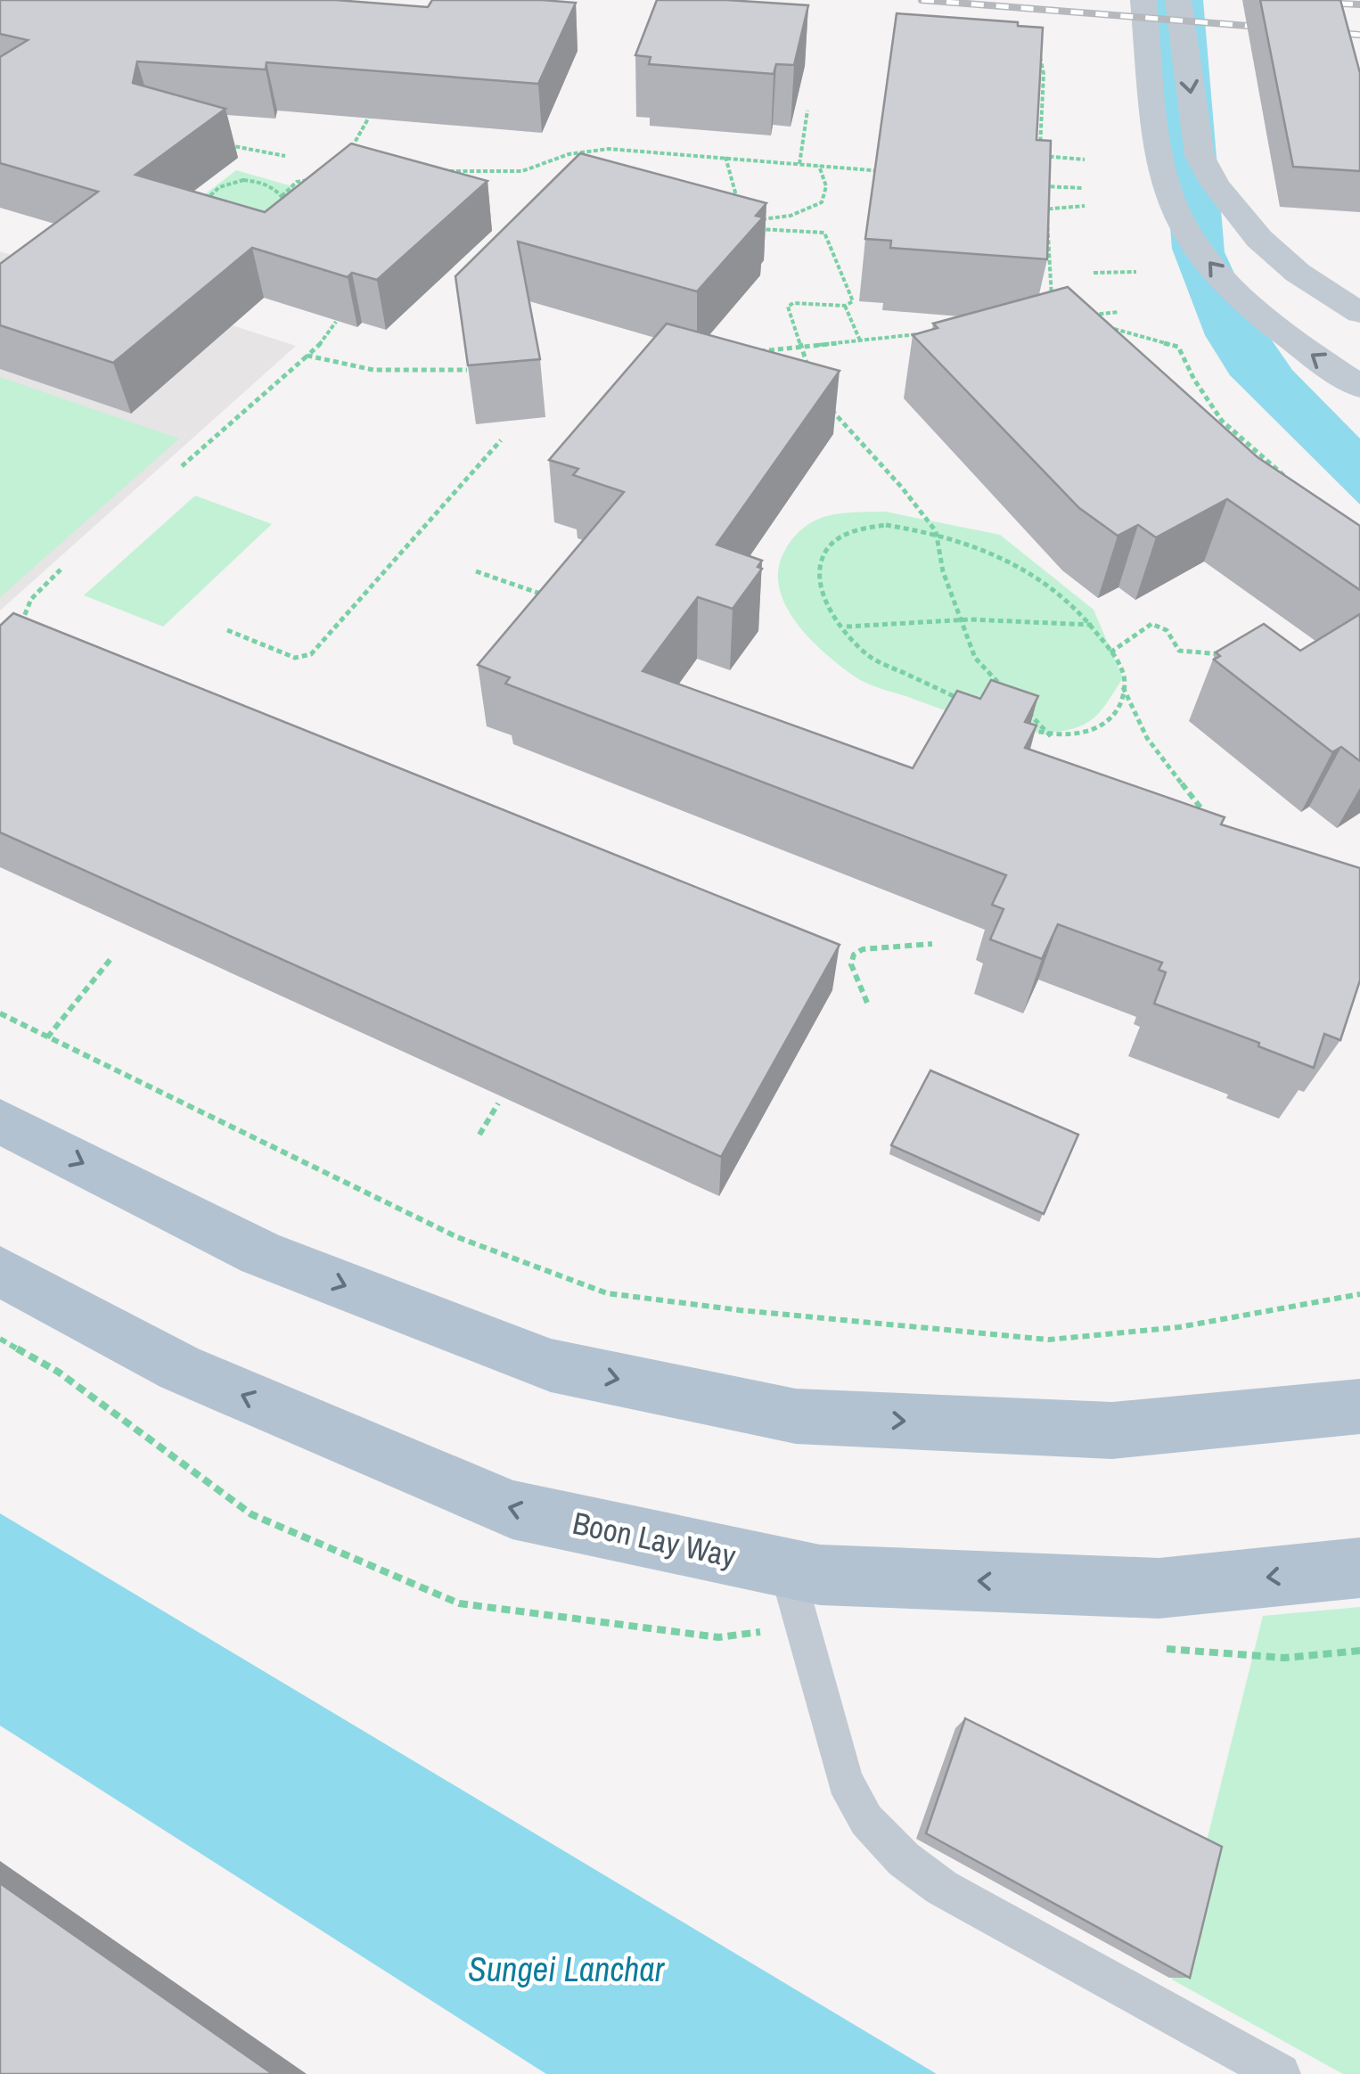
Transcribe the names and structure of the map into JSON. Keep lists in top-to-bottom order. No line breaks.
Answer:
{"streets":{"main road":["Boon Lay Way"]},"water":["Sungei Lanchar"]}
